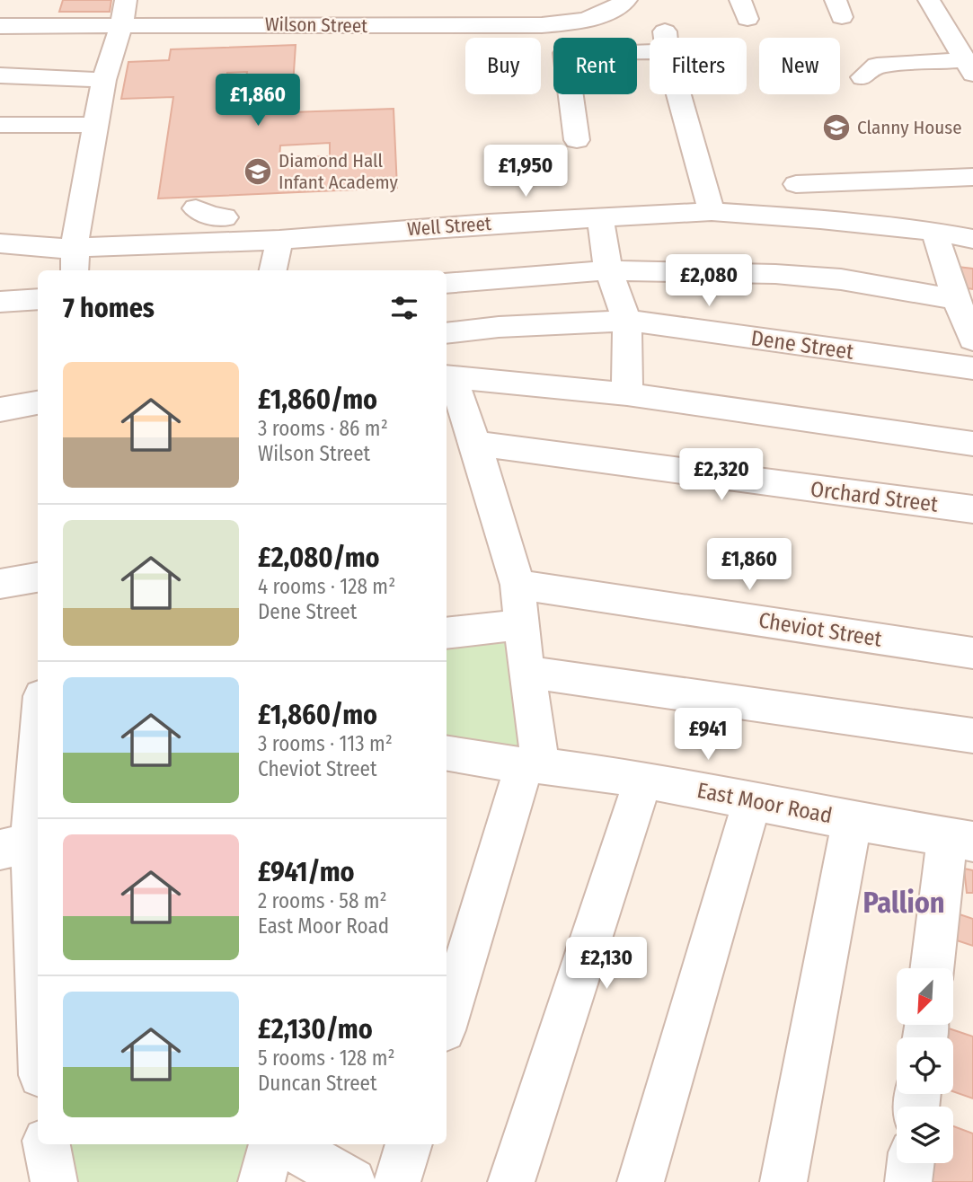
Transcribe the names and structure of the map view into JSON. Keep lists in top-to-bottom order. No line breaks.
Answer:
{"streets":{"street":["Wilson Street","Well Street","Dene Street","Orchard Street","Cheviot Street","East Moor Road"]},"districts":["Pallion"],"places":{"school or university":["Clanny House","Diamond Hall Infant Academy"]},"north":"bottom left","page":{"chip":["Buy","Rent","Filters","New"],"price":["£1,860","£1,950","£2,080","£2,320","£1,860","£941","£2,130"],"heading":"7 homes","list":[{"name":"£1,860/mo","note":"3 rooms · 86 m² · Wilson Street"},{"name":"£2,080/mo","note":"4 rooms · 128 m² · Dene Street"},{"name":"£1,860/mo","note":"3 rooms · 113 m² · Cheviot Street"},{"name":"£941/mo","note":"2 rooms · 58 m² · East Moor Road"},{"name":"£2,130/mo","note":"5 rooms · 128 m² · Duncan Street"}]}}
